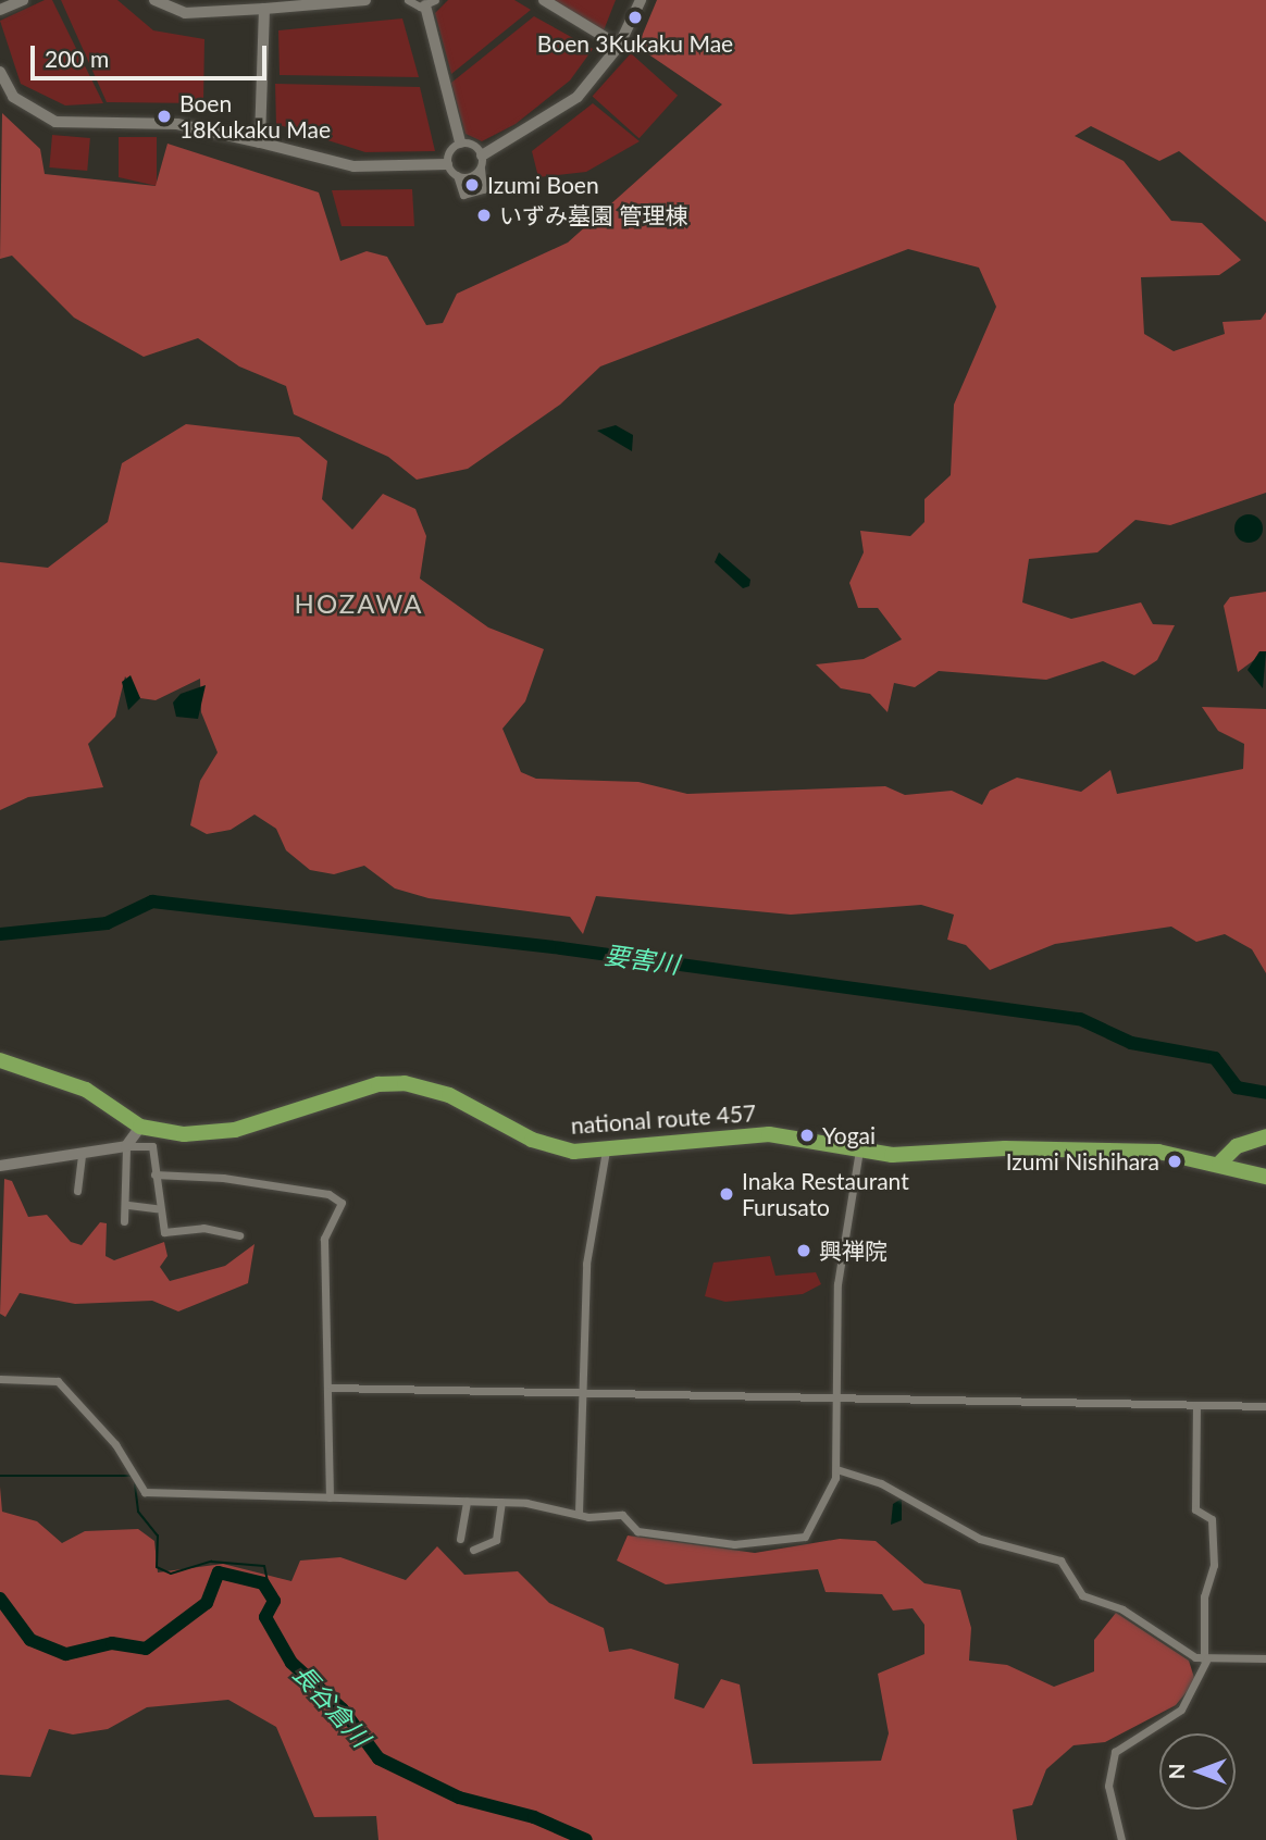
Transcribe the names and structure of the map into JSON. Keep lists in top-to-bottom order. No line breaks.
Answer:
{"streets":{"highway":["national route 457"]},"districts":["HOZAWA"],"water":["要害川","長谷倉川"],"places":["Boen 3Kukaku Mae","Boen 18Kukaku Mae","Izumi Boen","いずみ墓園 管理棟","Yogai","Izumi Nishihara","Inaka Restaurant Furusato","興禅院"],"scale_bar":"200 m","north":"left"}
